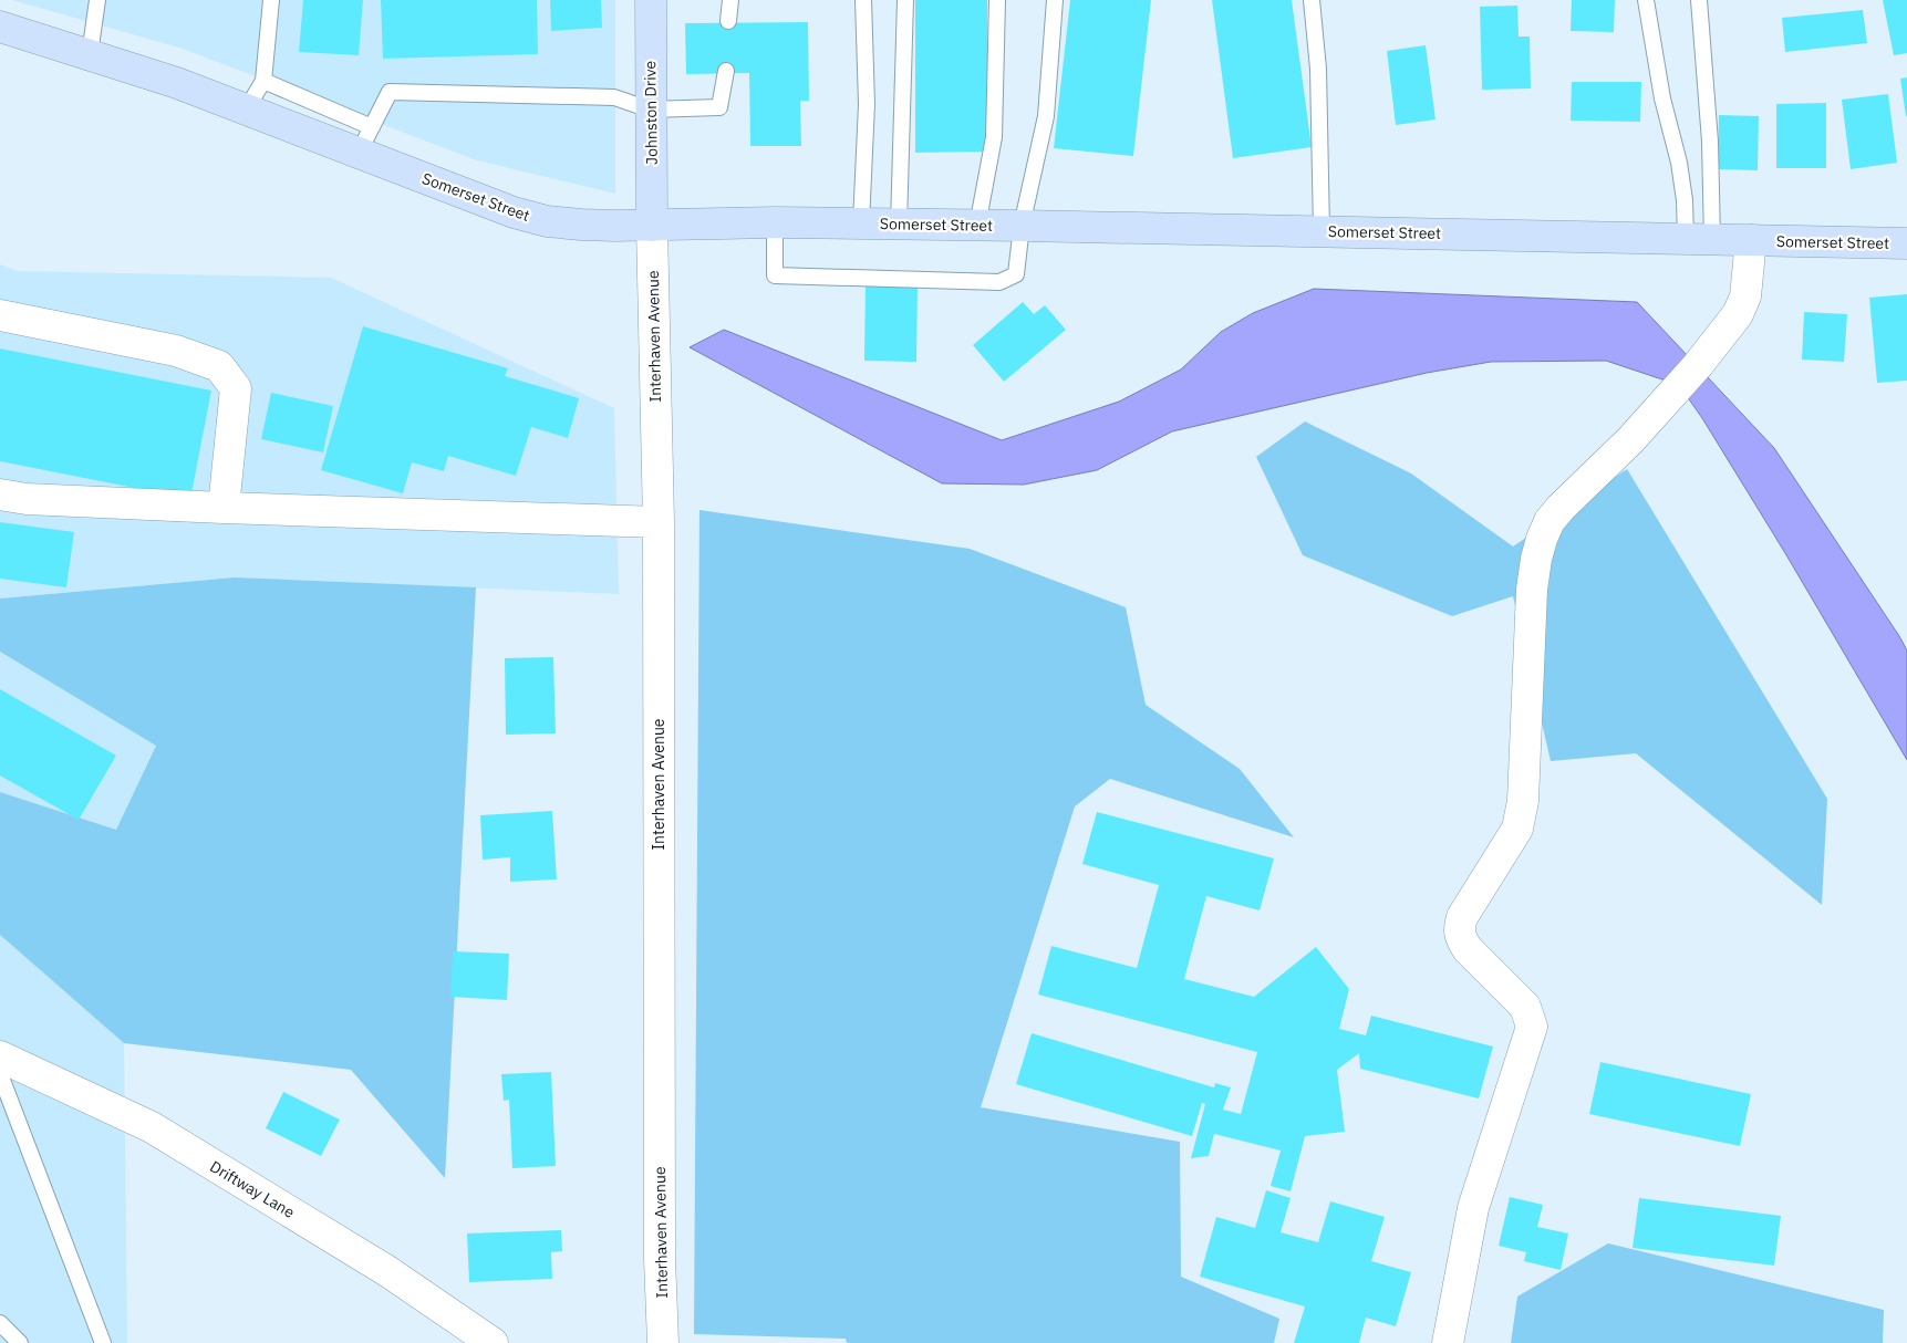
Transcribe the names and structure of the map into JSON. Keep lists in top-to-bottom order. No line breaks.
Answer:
{"streets":{"main road":["Johnston Drive","Somerset Street"],"street":["Interhaven Avenue","Driftway Lane"]},"crossings":[["Johnston Drive","Somerset Street"],["Johnston Drive","Interhaven Avenue"],["Somerset Street","Interhaven Avenue"]]}
